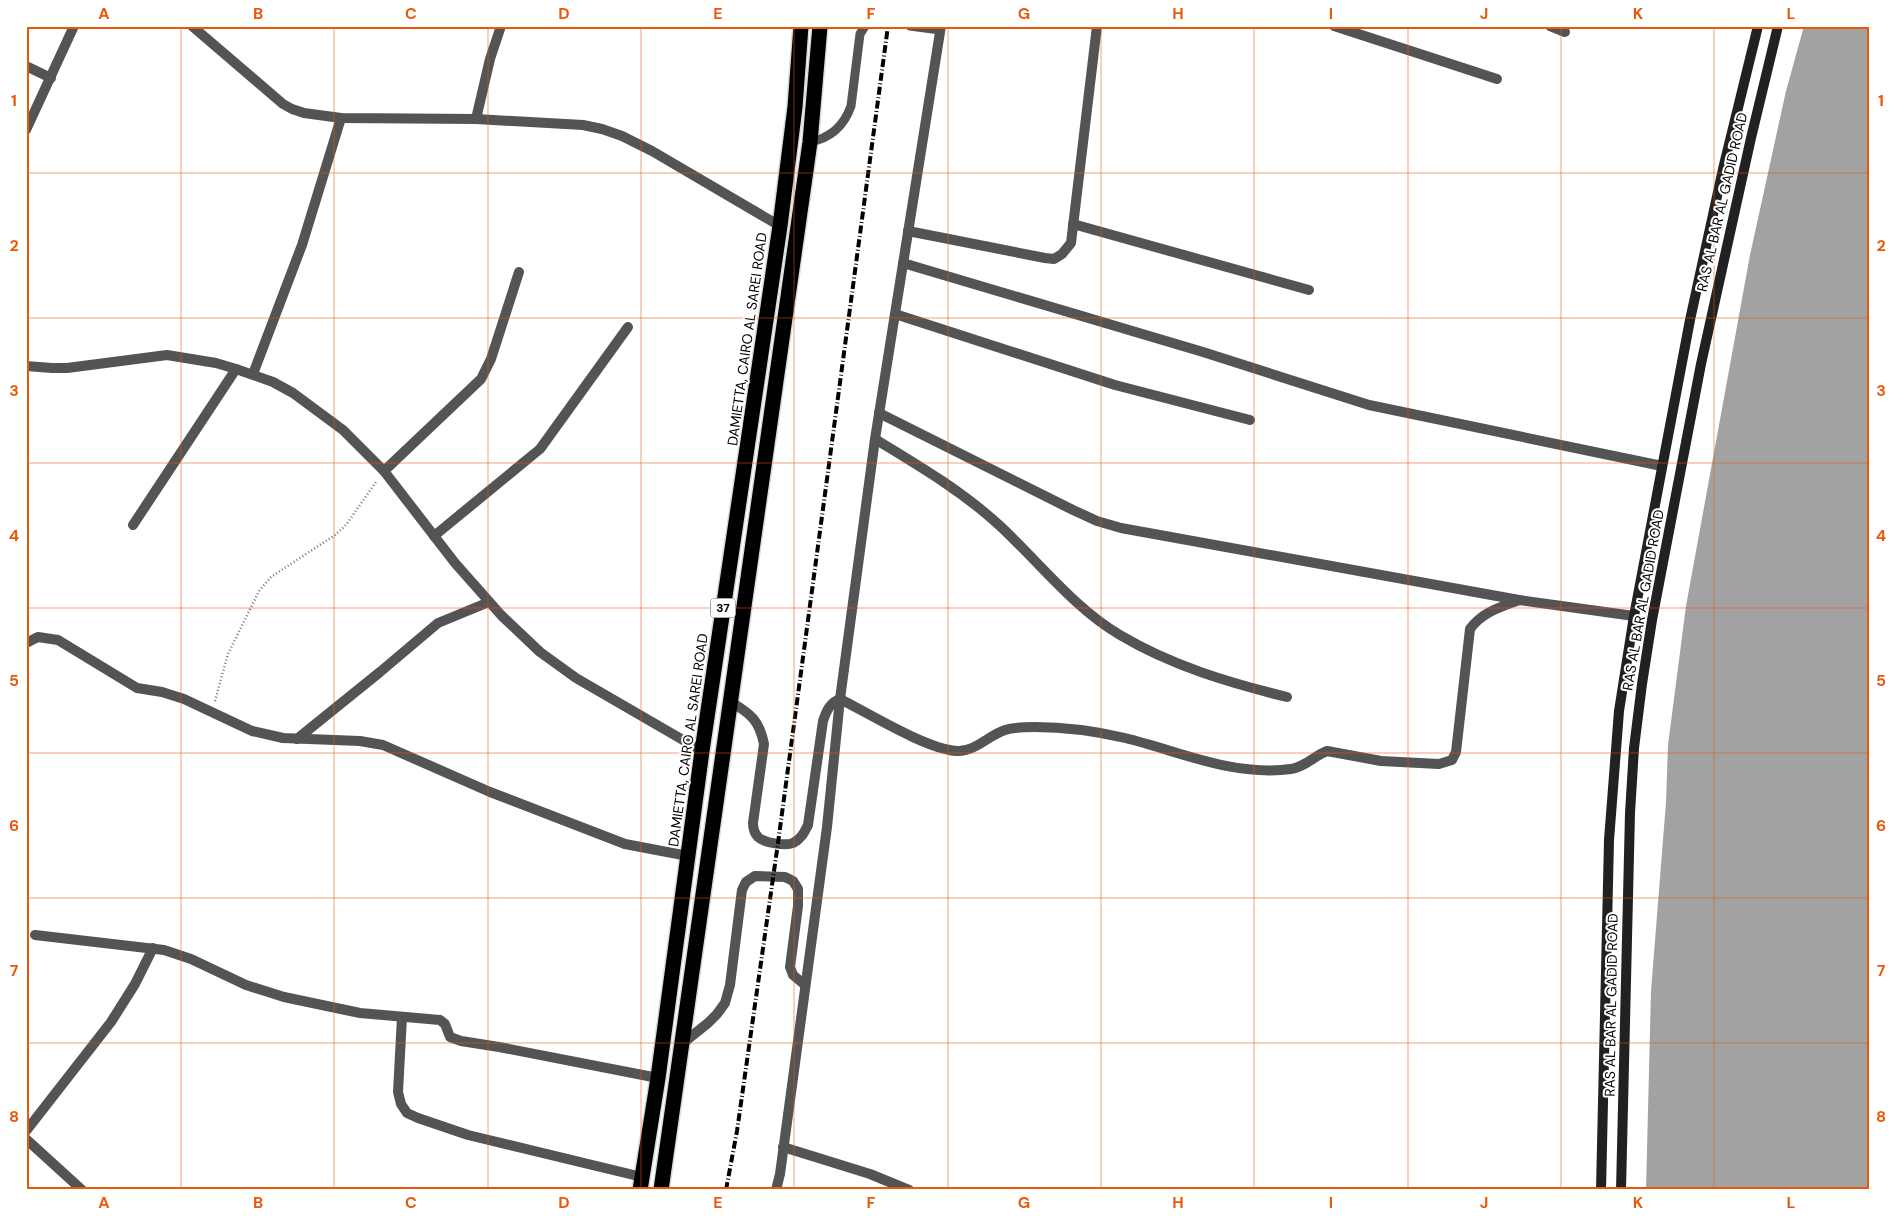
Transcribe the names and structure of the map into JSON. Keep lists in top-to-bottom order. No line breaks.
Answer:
{"streets":{"highway":["DAMIETTA, CAIRO AL SAREI ROAD","37"],"main road":["RAS AL BAR AL GADID ROAD"]},"grid":{"columns":["A","B","C","D","E","F","G","H","I","J","K","L"],"rows":["1","2","3","4","5","6","7","8"]}}
